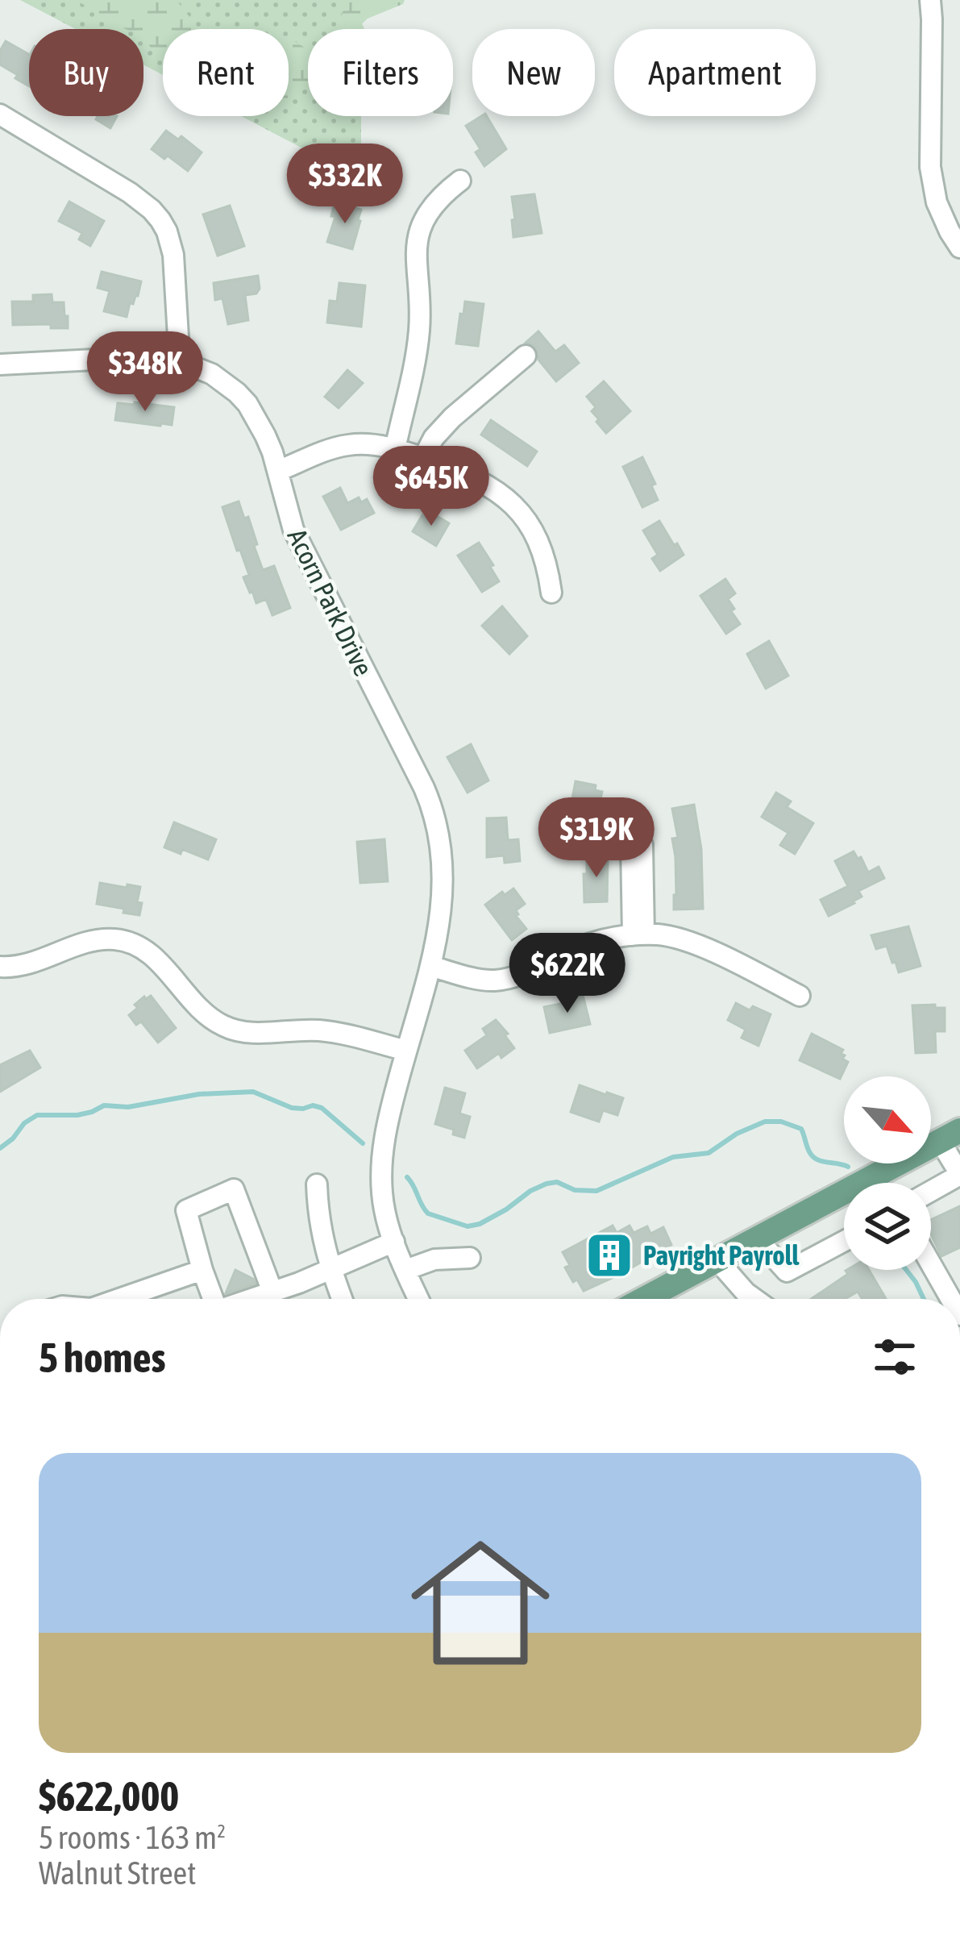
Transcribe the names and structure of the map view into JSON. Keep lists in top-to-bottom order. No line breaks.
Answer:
{"streets":{"street":["Acorn Park Drive"]},"places":{"building":["Payright Payroll"]},"north":"bottom right","page":{"chip":["Buy","Rent","Filters","New","Apartment"],"price":["$332K","$348K","$645K","$319K","$622K"],"heading":"5 homes","list":[{"name":"$622,000","note":"5 rooms · 163 m² · Walnut Street"}]}}
